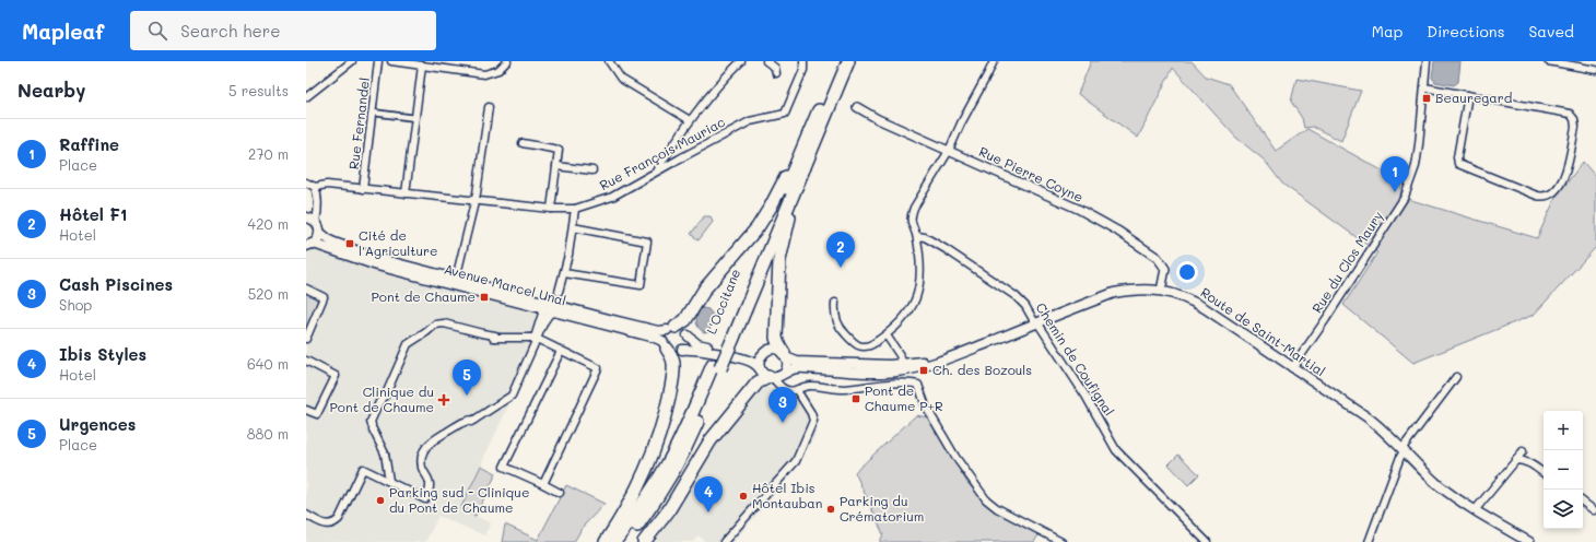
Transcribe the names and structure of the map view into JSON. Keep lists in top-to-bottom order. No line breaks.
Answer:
{"streets":{"highway":["L'Occitane"],"main road":["Avenue Marcel Unal","Route de Saint-Martial"],"street":["Rue Fernandel","Rue François Mauriac","Rue Pierre Coyne","Rue du Clos Maury","Chemin de Coufignal"]},"crossings":[["Rue Fernandel","Rue François Mauriac"],["Rue Pierre Coyne","Route de Saint-Martial"],["Rue du Clos Maury","Route de Saint-Martial"],["Route de Saint-Martial","Chemin de Coufignal"]],"places":{"transit":["Beauregard","Cité de l'Agriculture","Pont de Chaume","Ch. des Bozouls","Pont de Chaume P+R"],"health":["Clinique du Pont de Chaume"],"other":["Hôtel Ibis Montauban","Parking sud - Clinique du Pont de Chaume","Parking du Crématorium"]},"page":{"header":"Mapleaf","search":"Search here","nav":["Map","Directions","Saved"],"heading":["Nearby","5 results"],"list":[{"mark":"1","name":"Raffine","note":"Place","value":"270 m"},{"mark":"2","name":"Hôtel F1","note":"Hotel","value":"420 m"},{"mark":"3","name":"Cash Piscines","note":"Shop","value":"520 m"},{"mark":"4","name":"Ibis Styles","note":"Hotel","value":"640 m"},{"mark":"5","name":"Urgences","note":"Place","value":"880 m"}],"pins":["1","2","5","3","4"],"map_buttons":["+","−"]}}
